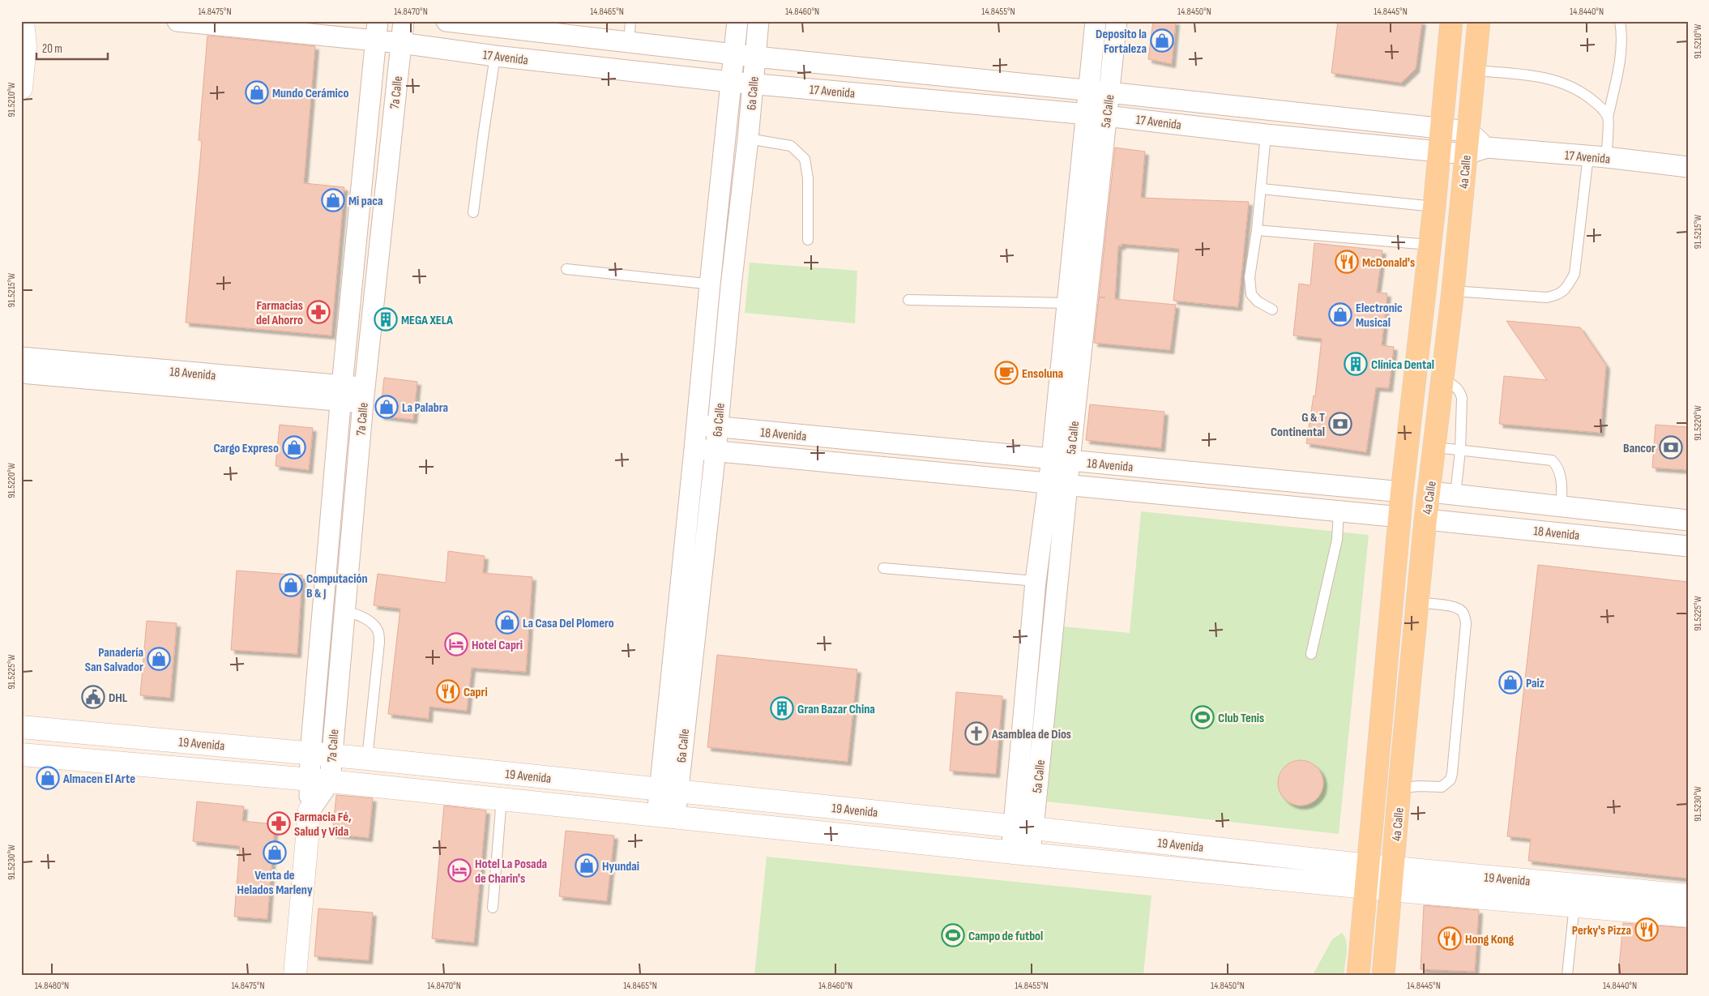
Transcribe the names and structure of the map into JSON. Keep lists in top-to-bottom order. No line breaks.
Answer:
{"streets":{"main road":["7a Calle","4a Calle","19 Avenida"],"street":["17 Avenida","6a Calle","5a Calle","18 Avenida"]},"crossings":[["17 Avenida","7a Calle"],["17 Avenida","6a Calle"],["17 Avenida","5a Calle"],["17 Avenida","4a Calle"],["7a Calle","18 Avenida"],["7a Calle","19 Avenida"],["6a Calle","18 Avenida"],["6a Calle","19 Avenida"],["5a Calle","18 Avenida"],["5a Calle","19 Avenida"],["4a Calle","18 Avenida"],["4a Calle","19 Avenida"]],"places":{"shop":["Deposito la Fortaleza","Mundo Cerámico","Mi paca","Electronic Musical","La Palabra","Cargo Expreso","Computación B & J","La Casa Del Plomero","Panadería San Salvador","Paiz","Almacen El Arte","Venta de Helados Marleny","Hyundai"],"restaurant":["McDonald's","Capri","Perky's Pizza","Hong Kong"],"pharmacy":["Farmacias del Ahorro","Farmacia Fé, Salud y Vida"],"building":["MEGA XELA","Clínica Dental","Gran Bazar China"],"cafe":["Ensoluna"],"bank":["G & T Continental","Bancor"],"hotel":["Hotel Capri","Hotel La Posada de Charin's"],"public building":["DHL"],"sports":["Club Tenis","Campo de futbol"],"church":["Asamblea de Dios"]},"scale_bar":"20 m","coordinates":["14.8475°N","14.8470°N","14.8465°N","14.8460°N","14.8455°N","14.8450°N","14.8445°N","14.8440°N","91.5210°W","91.5215°W","91.5220°W","91.5225°W","91.5230°W","14.8480°N"]}
